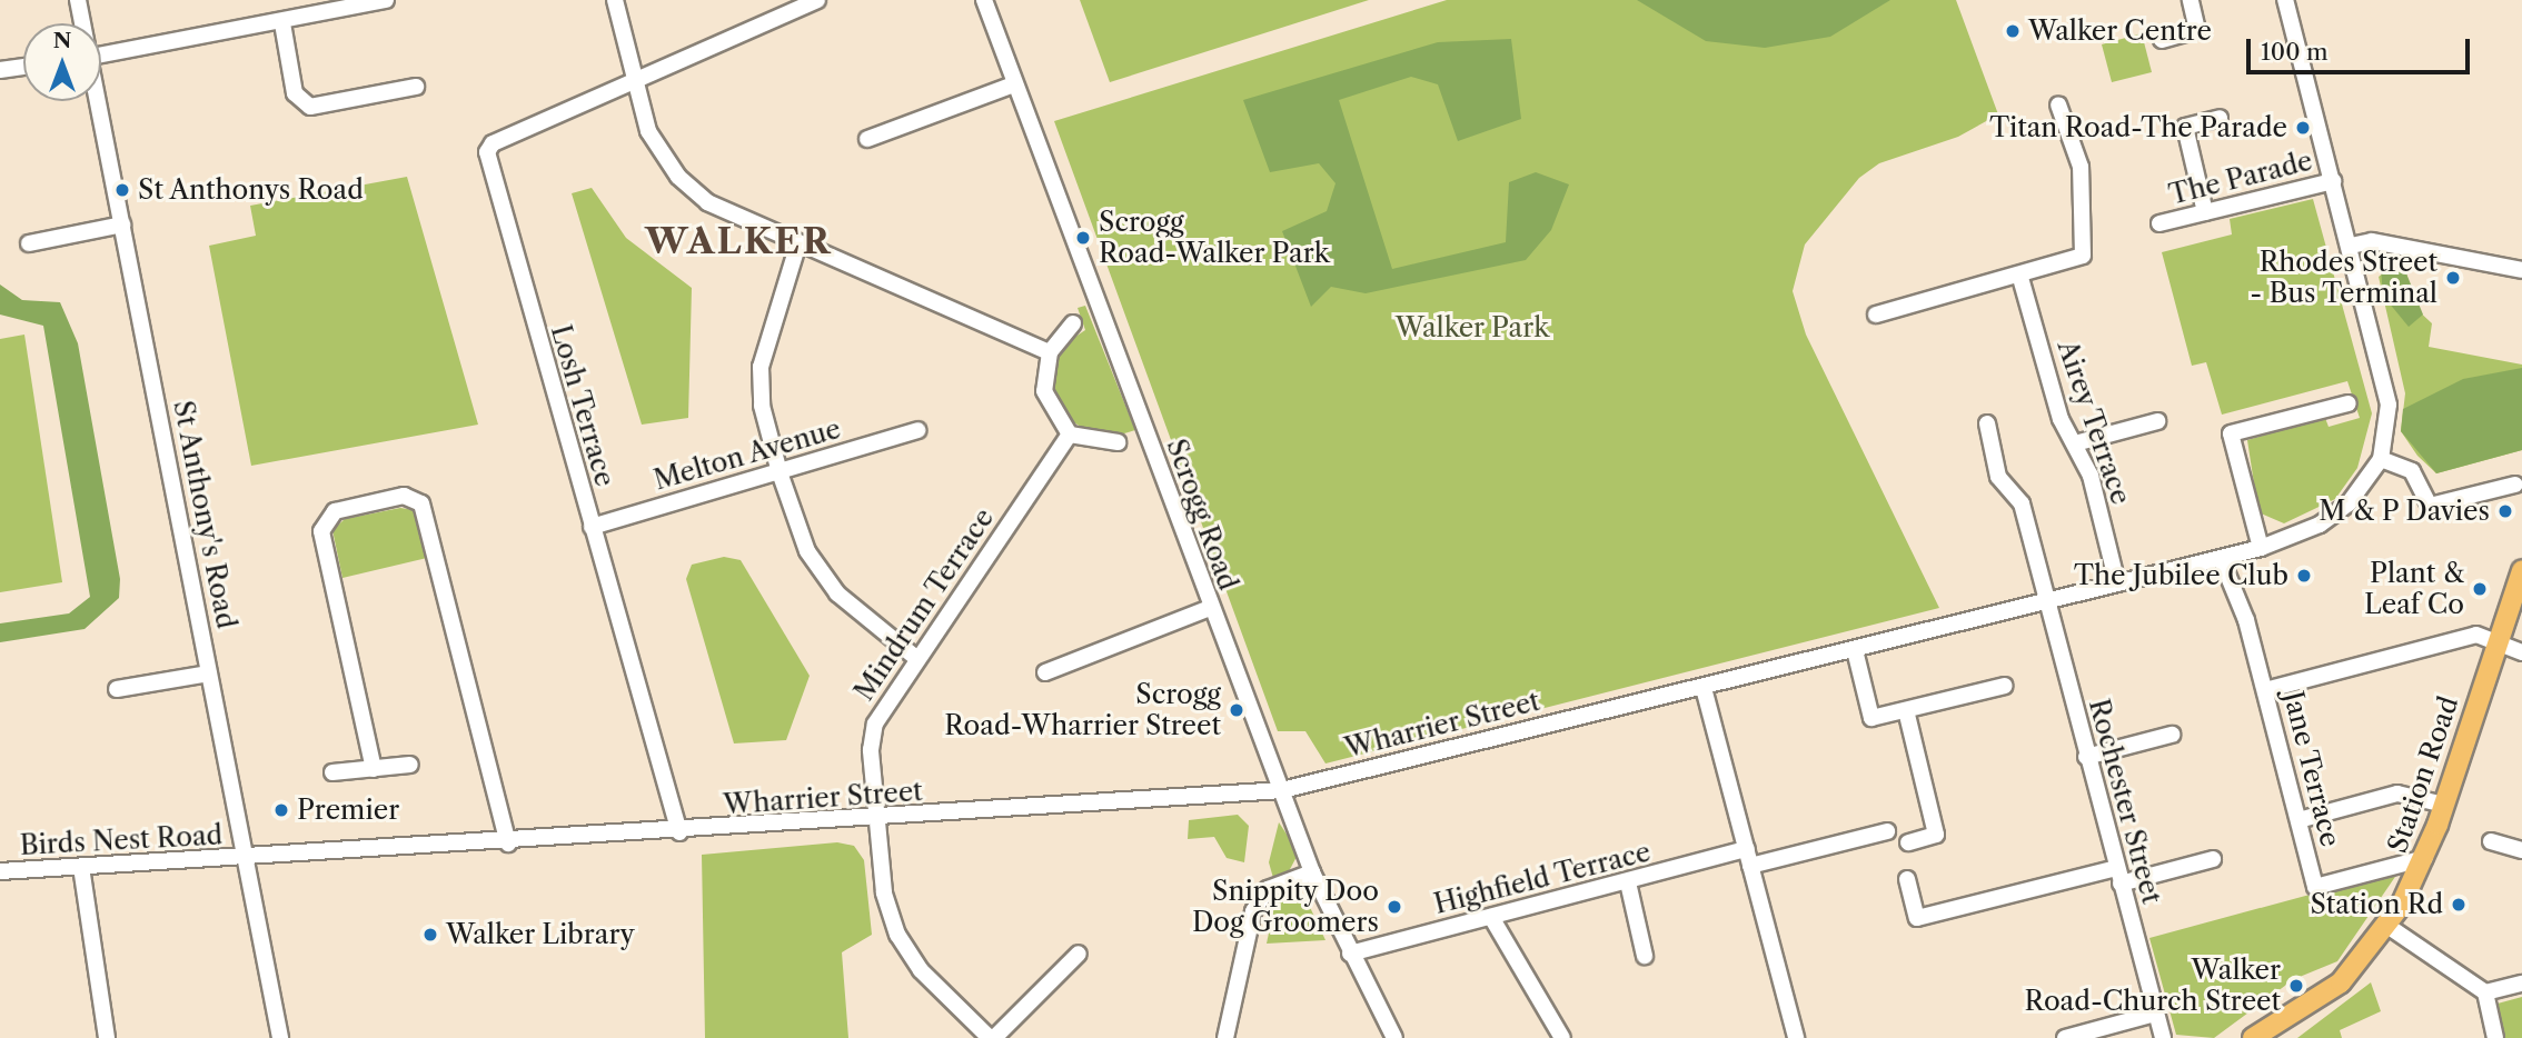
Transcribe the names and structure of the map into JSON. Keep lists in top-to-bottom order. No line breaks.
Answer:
{"streets":{"main road":["Station Road"],"street":["The Parade","Losh Terrace","Airey Terrace","Melton Avenue","St Anthony's Road","Scrogg Road","Mindrum Terrace","Wharrier Street","Jane Terrace","Rochester Street","Birds Nest Road","Highfield Terrace"]},"crossings":[["Losh Terrace","Melton Avenue"],["Losh Terrace","Wharrier Street"],["Airey Terrace","Wharrier Street"],["St Anthony's Road","Wharrier Street"],["St Anthony's Road","Birds Nest Road"],["Scrogg Road","Wharrier Street"],["Scrogg Road","Highfield Terrace"],["Mindrum Terrace","Wharrier Street"],["Wharrier Street","Jane Terrace"],["Wharrier Street","Rochester Street"],["Wharrier Street","Birds Nest Road"],["Jane Terrace","Station Road"]],"districts":["WALKER"],"parks":["Walker Park"],"places":["Walker Centre","Titan Road-The Parade","St Anthonys Road","Scrogg Road-Walker Park","Rhodes Street - Bus Terminal","M & P Davies","The Jubilee Club","Plant & Leaf Co","Scrogg Road-Wharrier Street","Premier","Station Rd","Snippity Doo Dog Groomers","Walker Library","Walker Road-Church Street"],"scale_bar":"100 m","north":"top"}
